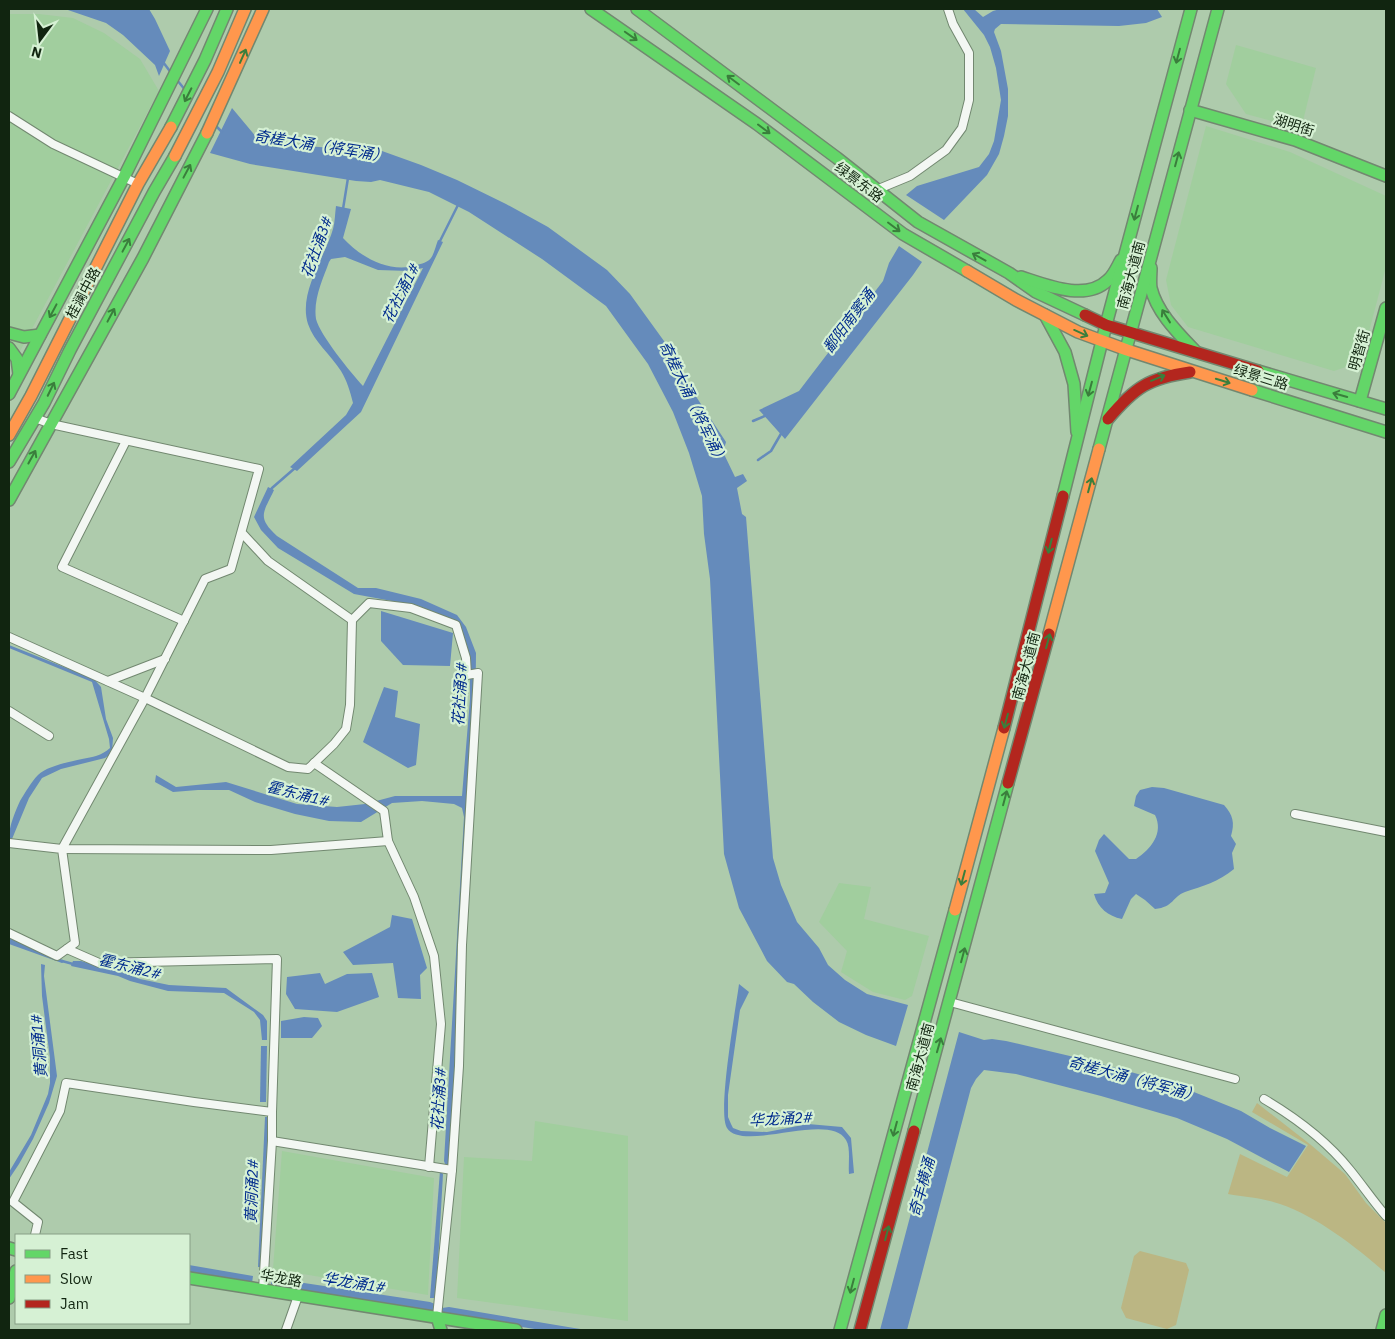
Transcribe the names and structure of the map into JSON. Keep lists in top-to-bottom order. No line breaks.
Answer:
{"streets":{"main road":["湖明街","绿景东路","南海大道南","桂澜中路","明智街","绿景三路","华龙路"]},"crossings":[["湖明街","南海大道南"],["绿景东路","南海大道南"],["绿景东路","绿景三路"],["南海大道南","绿景三路"],["明智街","绿景三路"]],"water":["奇槎大涌（将军涌）","花社涌3#","花社涌1#","鄱阳南窦涌","霍东涌1#","霍东涌2#","黄洞涌1#","华龙涌2#","奇丰横涌","黄洞涌2#","华龙涌1#"],"legend":["Fast","Slow","Jam"],"north":"bottom"}
